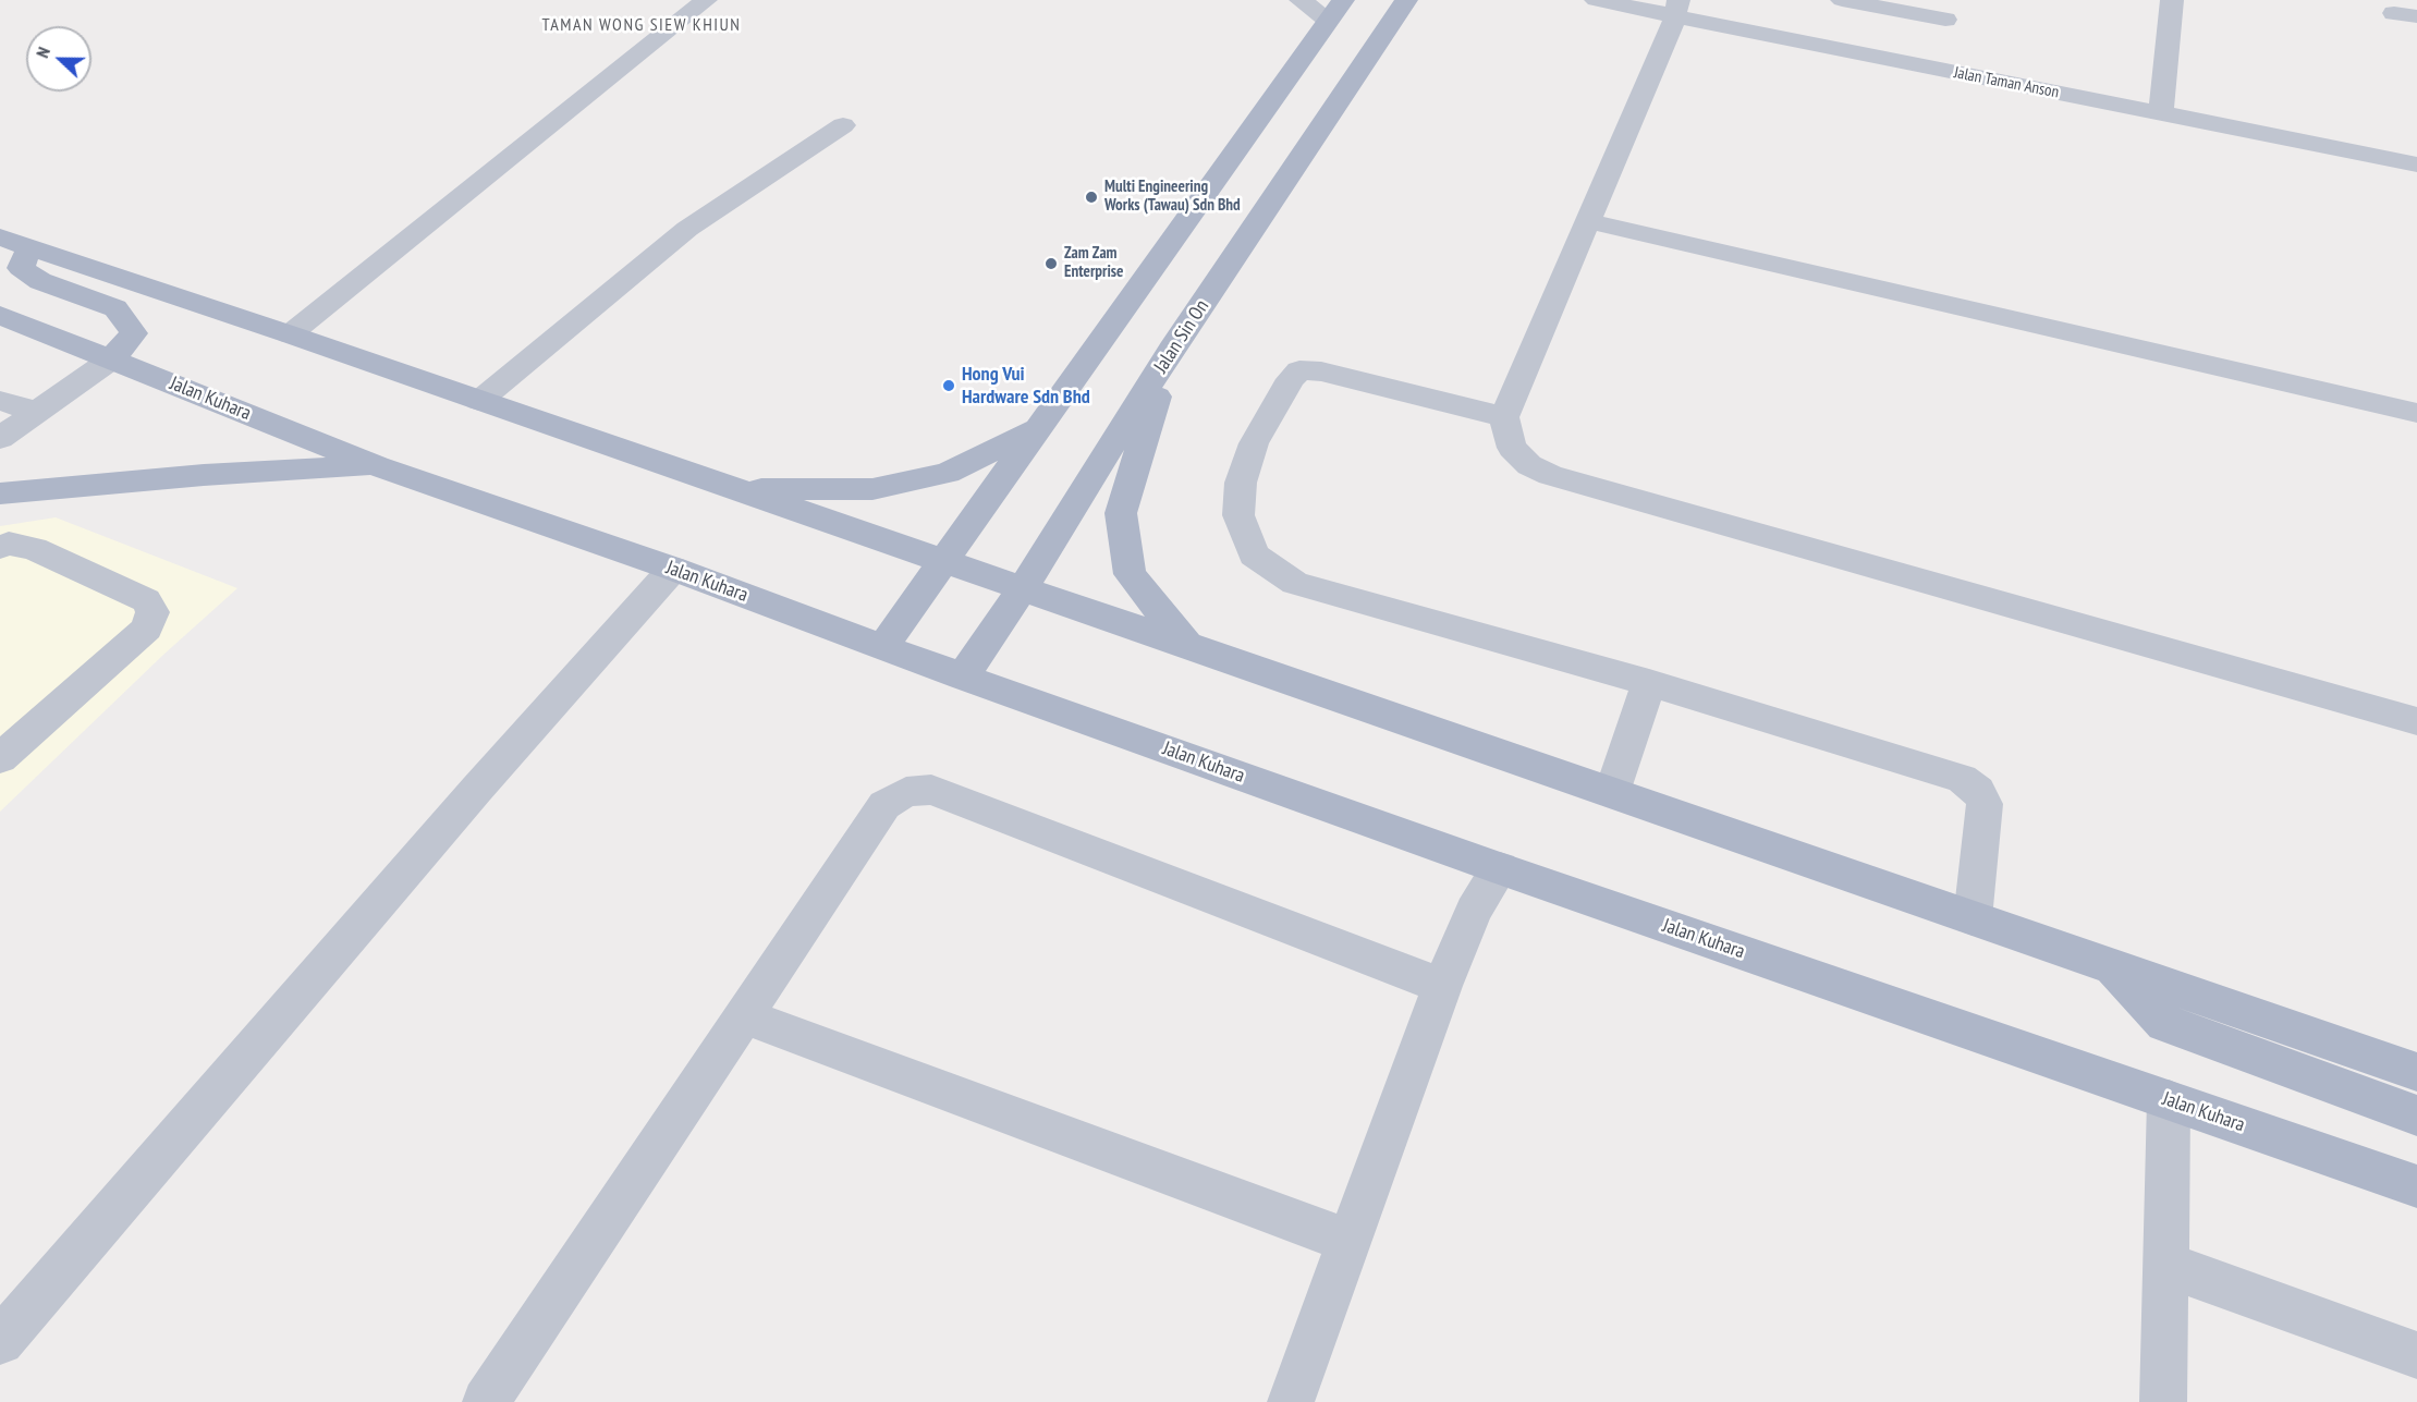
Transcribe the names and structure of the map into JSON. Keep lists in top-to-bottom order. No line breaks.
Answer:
{"streets":{"main road":["Jalan Sin On","Jalan Kuhara"],"street":["Jalan Taman Anson"]},"crossings":[["Jalan Sin On","Jalan Kuhara"]],"districts":["TAMAN WONG SIEW KHIUN"],"places":["Multi Engineering Works (Tawau) Sdn Bhd","Zam Zam Enterprise","Hong Vui Hardware Sdn Bhd"],"north":"left"}
